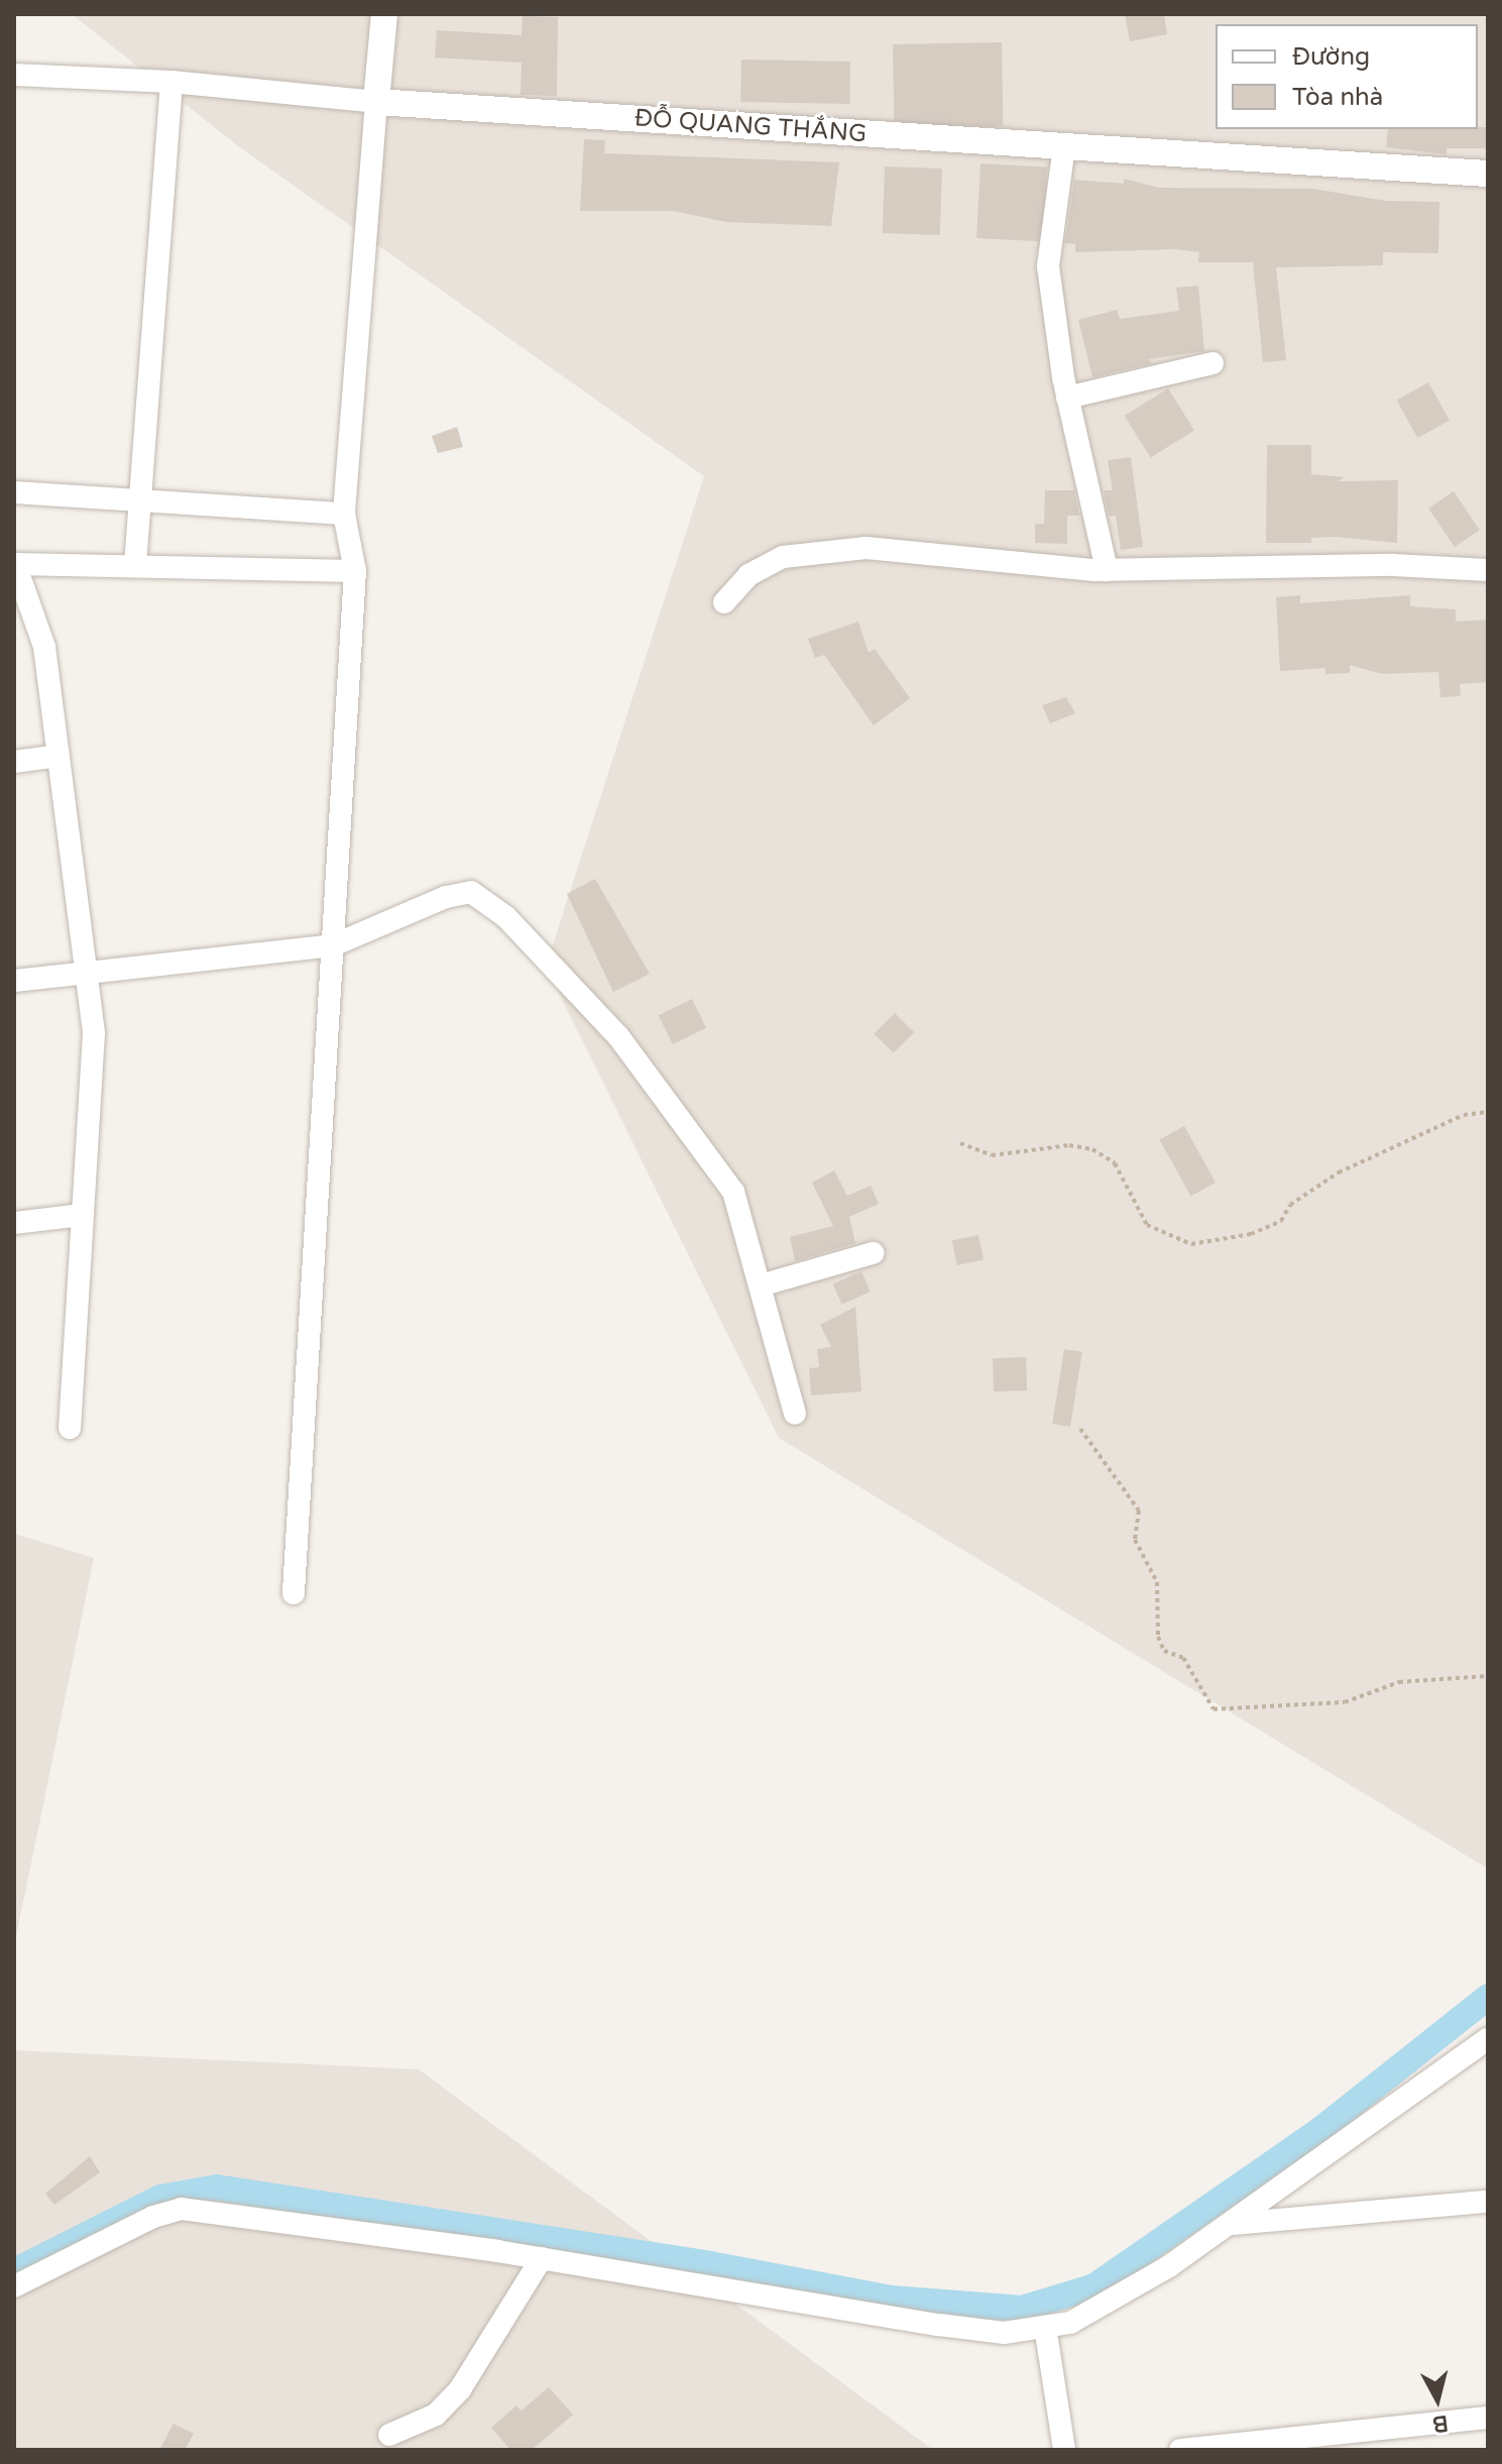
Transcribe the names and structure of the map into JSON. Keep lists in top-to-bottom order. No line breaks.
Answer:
{"streets":{"street":["ĐỖ QUANG THẮNG"]},"legend":["Đường","Tòa nhà"],"north":"bottom"}
